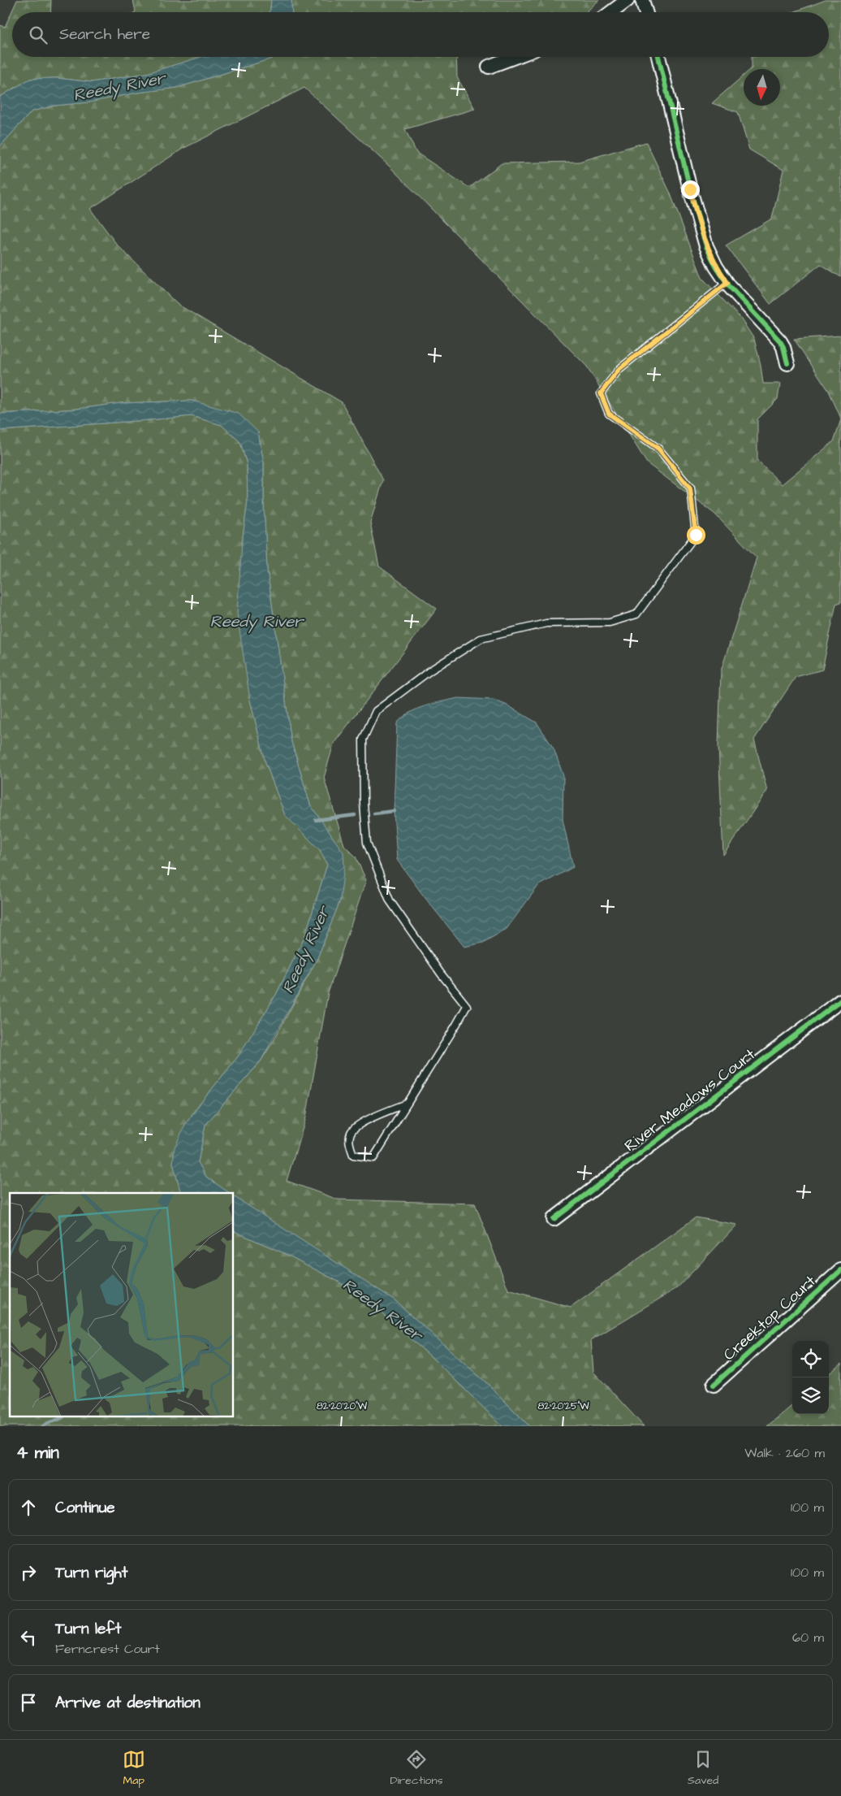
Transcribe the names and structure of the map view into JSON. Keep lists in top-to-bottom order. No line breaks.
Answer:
{"streets":{"street":["River Meadows Court","Creektop Court"]},"water":["Reedy River"],"north":"bottom","page":{"search":"Search here","heading":["4 min","Walk · 260 m"],"list":[["Continue","100 m"],["Turn right","100 m"],["Turn left","Ferncrest Court","60 m"],"Arrive at destination"],"nav":["Map","Directions","Saved"]},"coordinates":["82°20'20\"W","82°20'25\"W"]}
